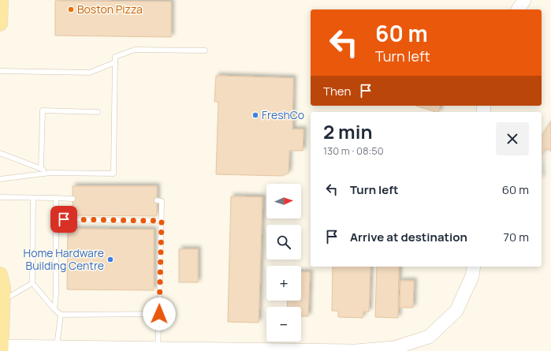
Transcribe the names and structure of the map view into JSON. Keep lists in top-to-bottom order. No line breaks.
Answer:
{"places":["Boston Pizza","FreshCo","Home Hardware Building Centre"],"north":"right","page":{"turn":["60 m","Turn left"],"then":"Then","heading":["2 min","130 m · 08:50"],"list":[{"name":"Turn left","value":"60 m"},{"name":"Arrive at destination","value":"70 m"}],"map_buttons":["+","−"]}}
